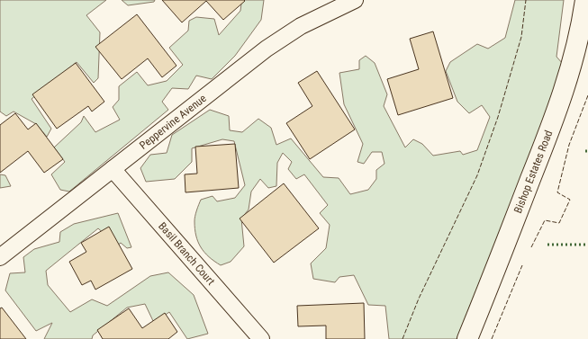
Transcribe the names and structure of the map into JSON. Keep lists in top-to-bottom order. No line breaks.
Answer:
{"streets":{"street":["Peppervine Avenue","Bishop Estates Road","Basil Branch Court"]},"crossings":[["Peppervine Avenue","Basil Branch Court"]]}
